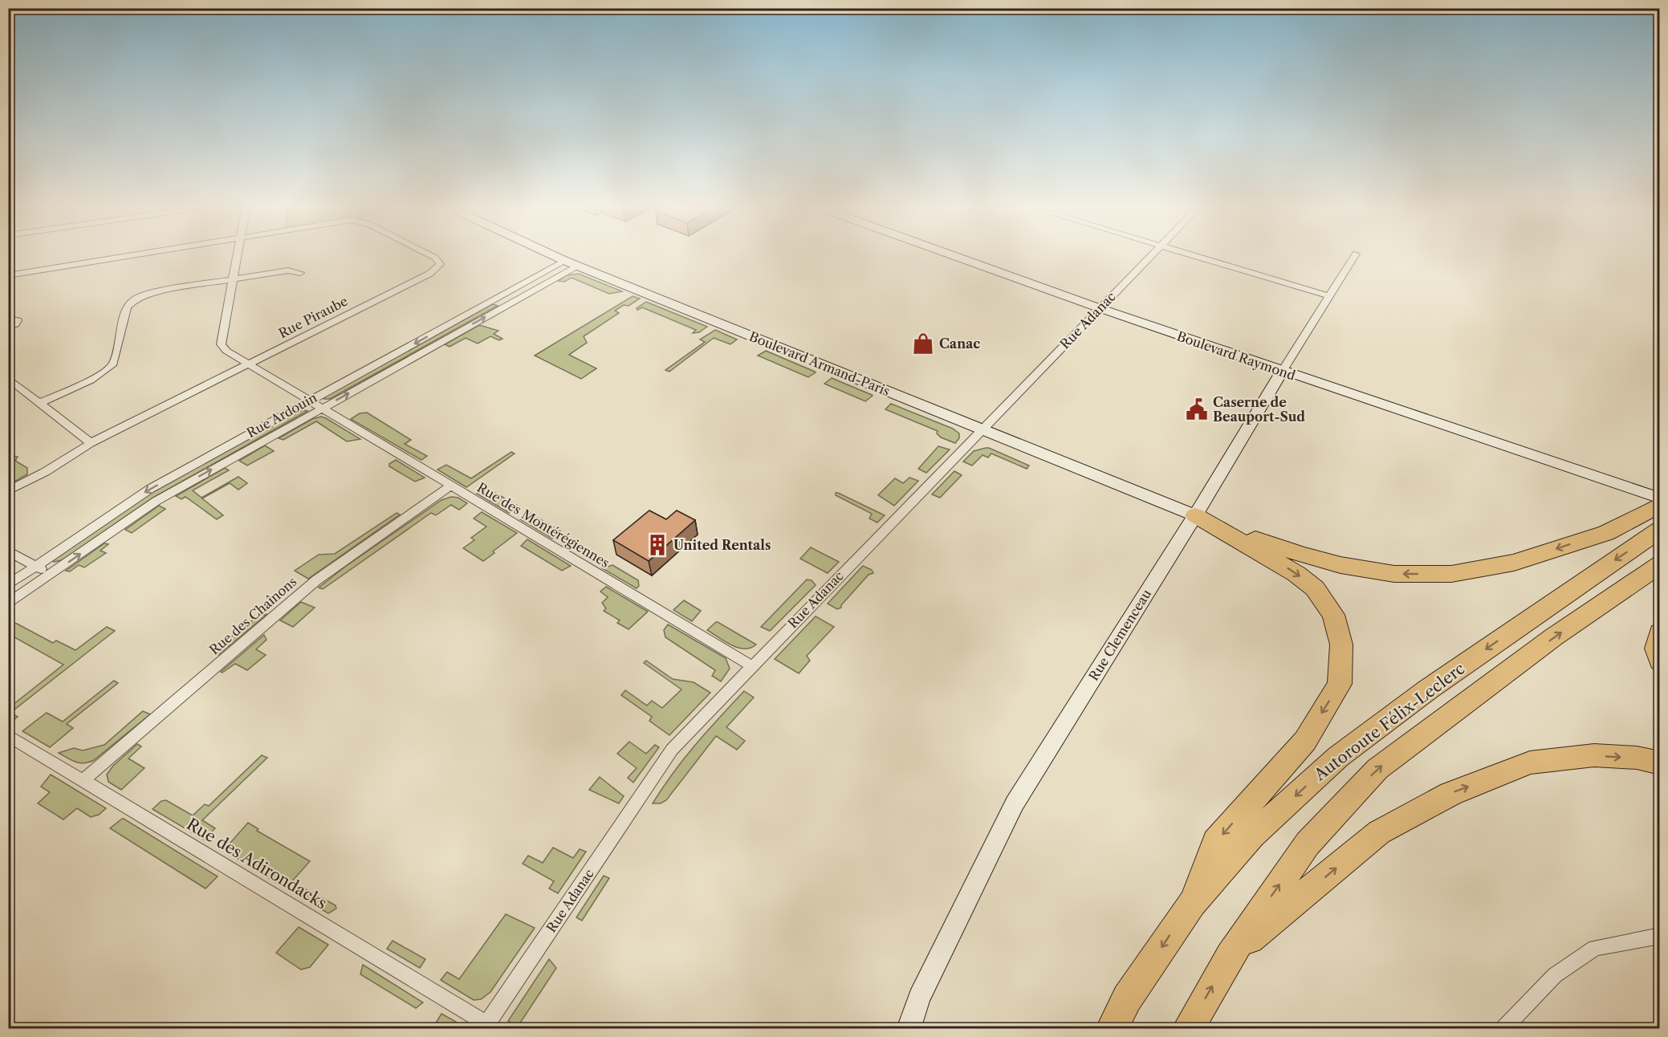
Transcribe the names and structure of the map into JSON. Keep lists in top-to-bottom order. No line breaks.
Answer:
{"streets":{"highway":["Autoroute Félix-Leclerc"],"street":["Rue Piraube","Rue Adanac","Boulevard Raymond","Boulevard Armand-Paris","Rue Ardouin","Rue des Montérégiennes","Rue des Chaînons","Rue Clemenceau","Rue des Adirondacks"]},"crossings":[["Rue Piraube","Rue des Montérégiennes"],["Rue Adanac","Boulevard Raymond"],["Rue Adanac","Boulevard Armand-Paris"],["Rue Adanac","Rue des Montérégiennes"],["Rue Adanac","Rue des Adirondacks"],["Boulevard Raymond","Rue Clemenceau"],["Boulevard Raymond","Autoroute Félix-Leclerc"],["Boulevard Armand-Paris","Rue Ardouin"],["Boulevard Armand-Paris","Rue Clemenceau"],["Rue Ardouin","Rue des Montérégiennes"],["Rue des Montérégiennes","Rue des Chaînons"],["Rue des Chaînons","Rue des Adirondacks"]],"places":{"shop":["Canac"],"public building":["Caserne de Beauport-Sud"],"building":["United Rentals"]}}
